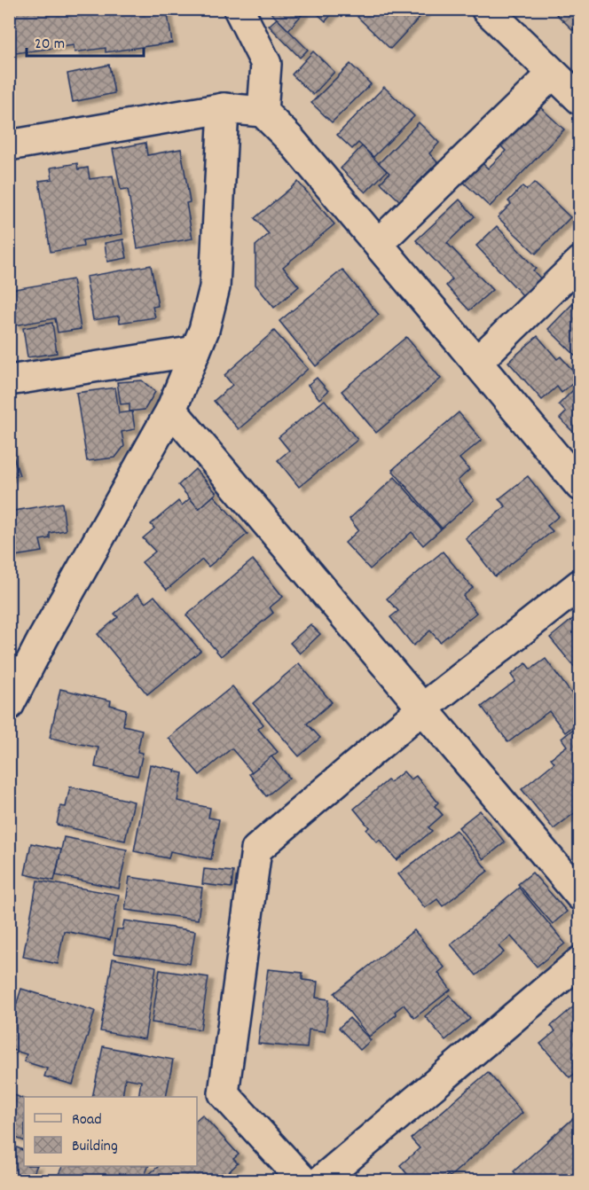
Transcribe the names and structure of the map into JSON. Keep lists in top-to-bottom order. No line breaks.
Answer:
{"legend":["Road","Building"],"scale_bar":"20 m"}
